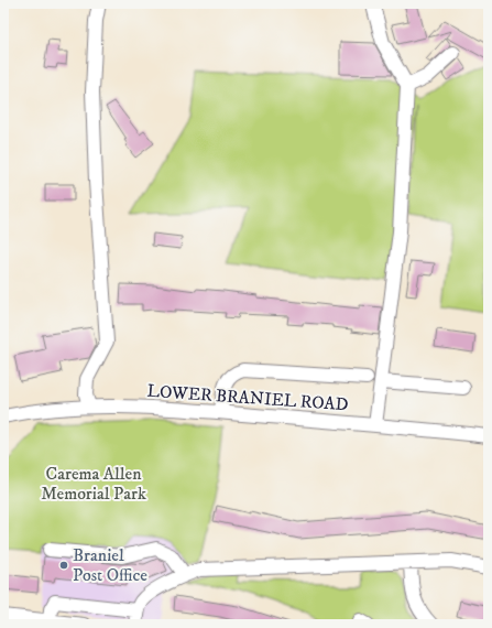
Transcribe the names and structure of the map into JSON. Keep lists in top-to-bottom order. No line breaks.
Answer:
{"streets":{"street":["LOWER BRANIEL ROAD"]},"parks":["Carema Allen Memorial Park"],"places":["Braniel Post Office"]}
